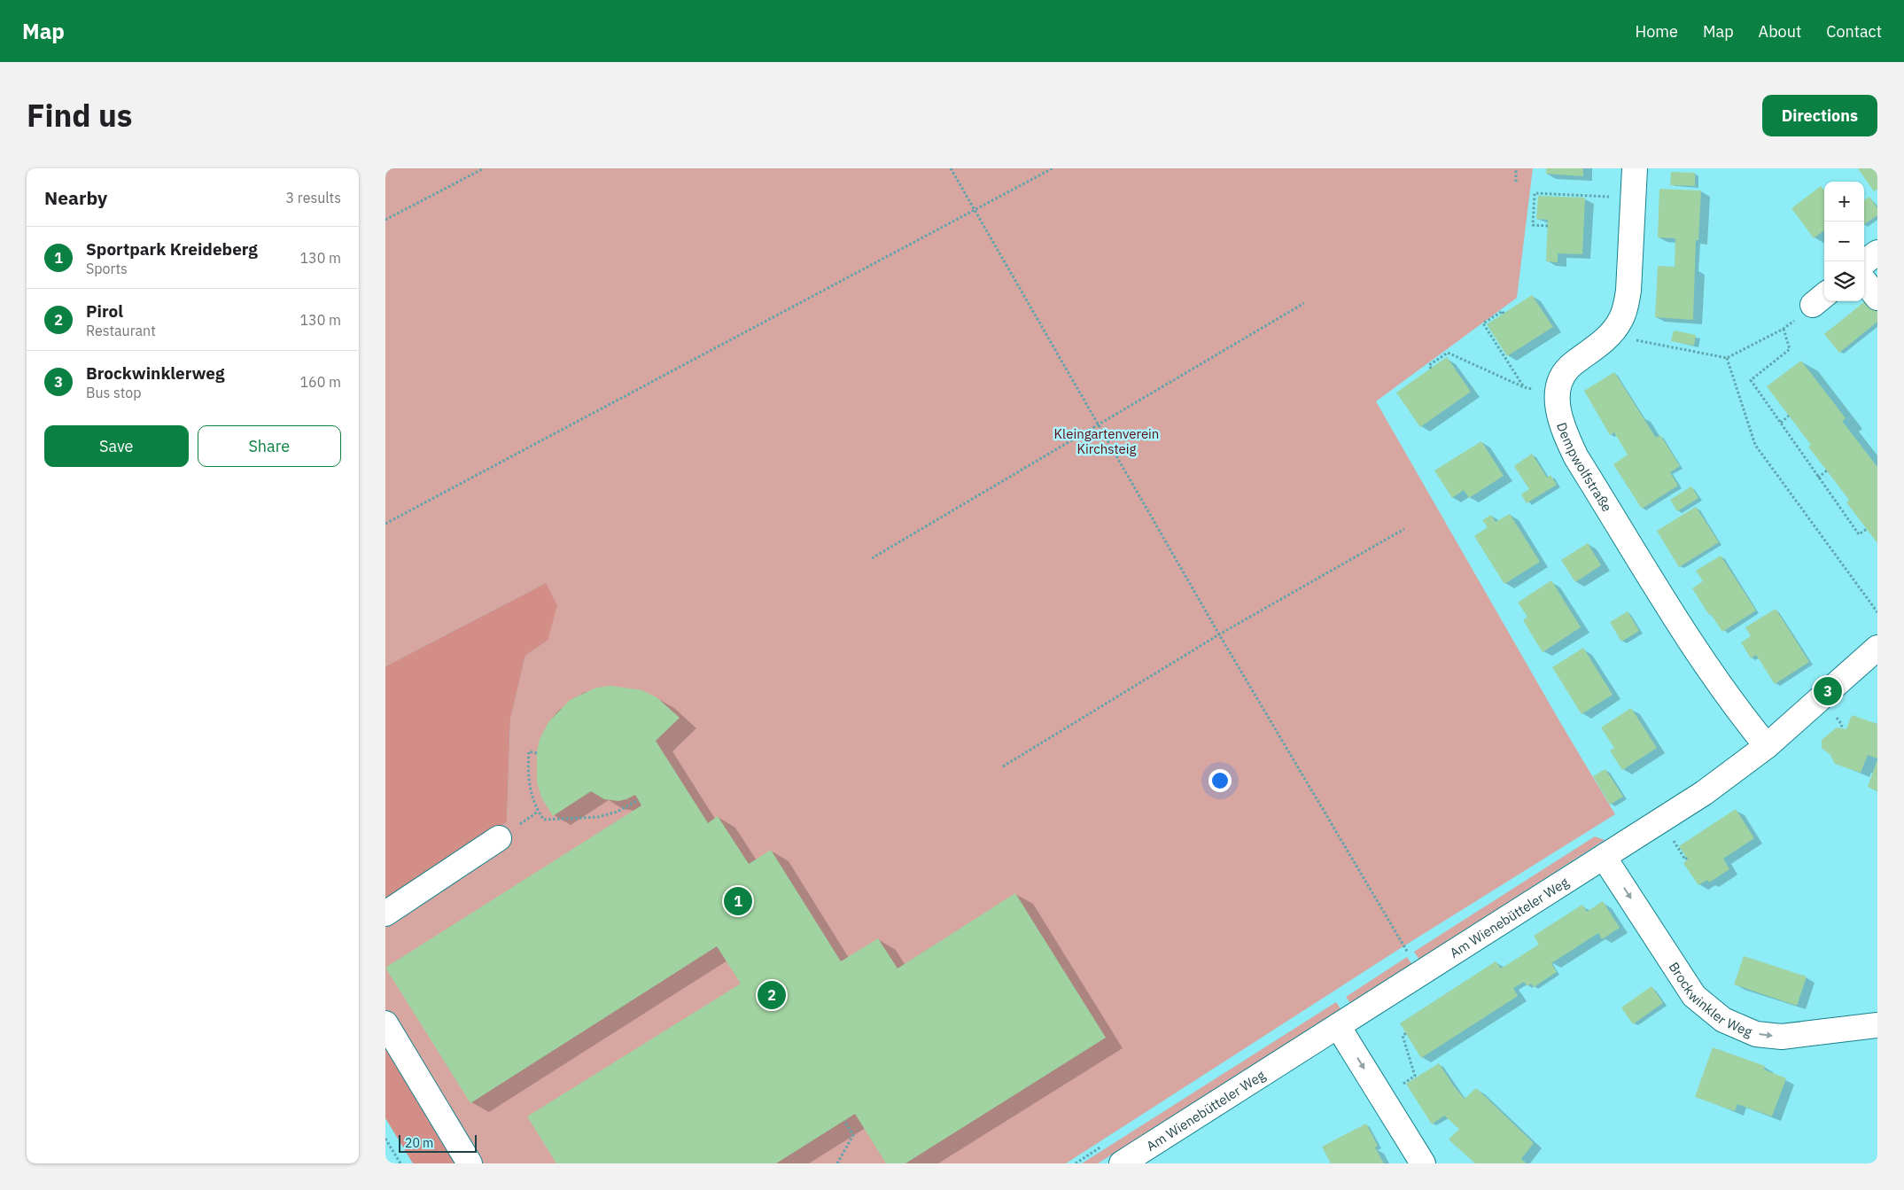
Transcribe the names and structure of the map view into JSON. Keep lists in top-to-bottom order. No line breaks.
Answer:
{"streets":{"street":["Dempwolfstraße","Am Wienebütteler Weg","Brockwinkler Weg"]},"crossings":[["Dempwolfstraße","Am Wienebütteler Weg"],["Am Wienebütteler Weg","Brockwinkler Weg"]],"one_way":["Brockwinkler Weg"],"parks":["Kleingartenverein Kirchsteig"],"scale_bar":"20 m","page":{"header":"Map","nav":["Home","Map","About","Contact"],"title":"Find us","buttons":["Directions",["Save","Share"]],"heading":["Nearby","3 results"],"map_buttons":["+","−"],"list":[{"mark":"1","name":"Sportpark Kreideberg","note":"Sports","value":"130 m"},{"mark":"2","name":"Pirol","note":"Restaurant","value":"130 m"},{"mark":"3","name":"Brockwinklerweg","note":"Bus stop","value":"160 m"}],"pins":["3","1","2"],"scale":"20 m"}}
